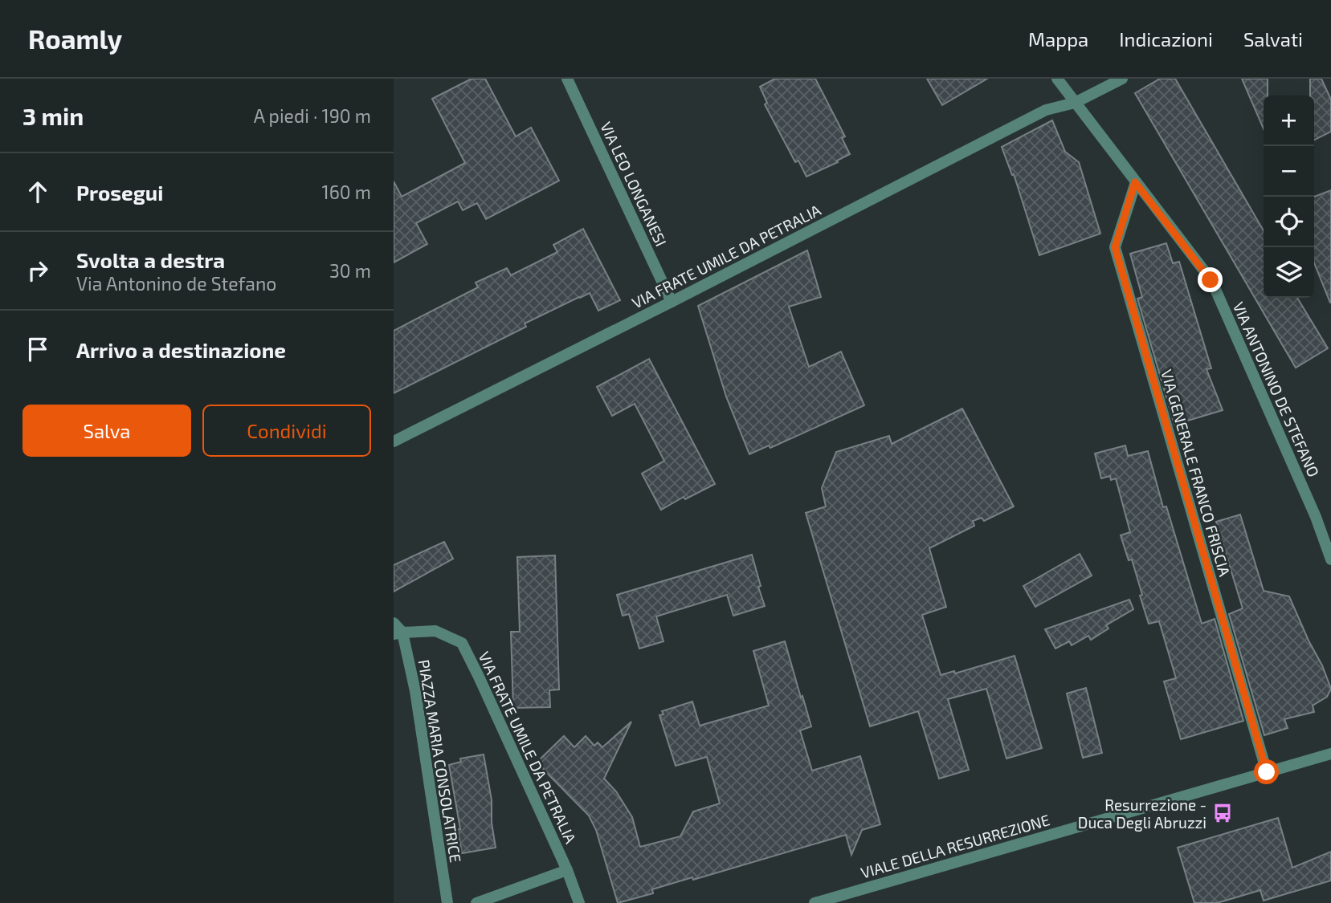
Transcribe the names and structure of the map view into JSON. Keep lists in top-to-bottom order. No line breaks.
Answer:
{"streets":{"street":["VIA LEO LONGANESI","VIA FRATE UMILE DA PETRALIA","VIA ANTONINO DE STEFANO","VIA GENERALE FRANCO FRISCIA","PIAZZA MARIA CONSOLATRICE","VIALE DELLA RESURREZIONE"]},"crossings":[["VIA LEO LONGANESI","VIA FRATE UMILE DA PETRALIA"],["VIA FRATE UMILE DA PETRALIA","VIA ANTONINO DE STEFANO"],["VIA FRATE UMILE DA PETRALIA","PIAZZA MARIA CONSOLATRICE"],["VIA ANTONINO DE STEFANO","VIA GENERALE FRANCO FRISCIA"],["VIA GENERALE FRANCO FRISCIA","VIALE DELLA RESURREZIONE"]],"places":{"bus stop":["Resurrezione - Duca Degli Abruzzi"]},"page":{"header":"Roamly","nav":["Mappa","Indicazioni","Salvati"],"heading":["3 min","A piedi · 190 m"],"map_buttons":["+","−"],"list":[["Prosegui","160 m"],["Svolta a destra","Via Antonino de Stefano","30 m"],"Arrivo a destinazione"],"buttons":["Salva","Condividi"]}}
